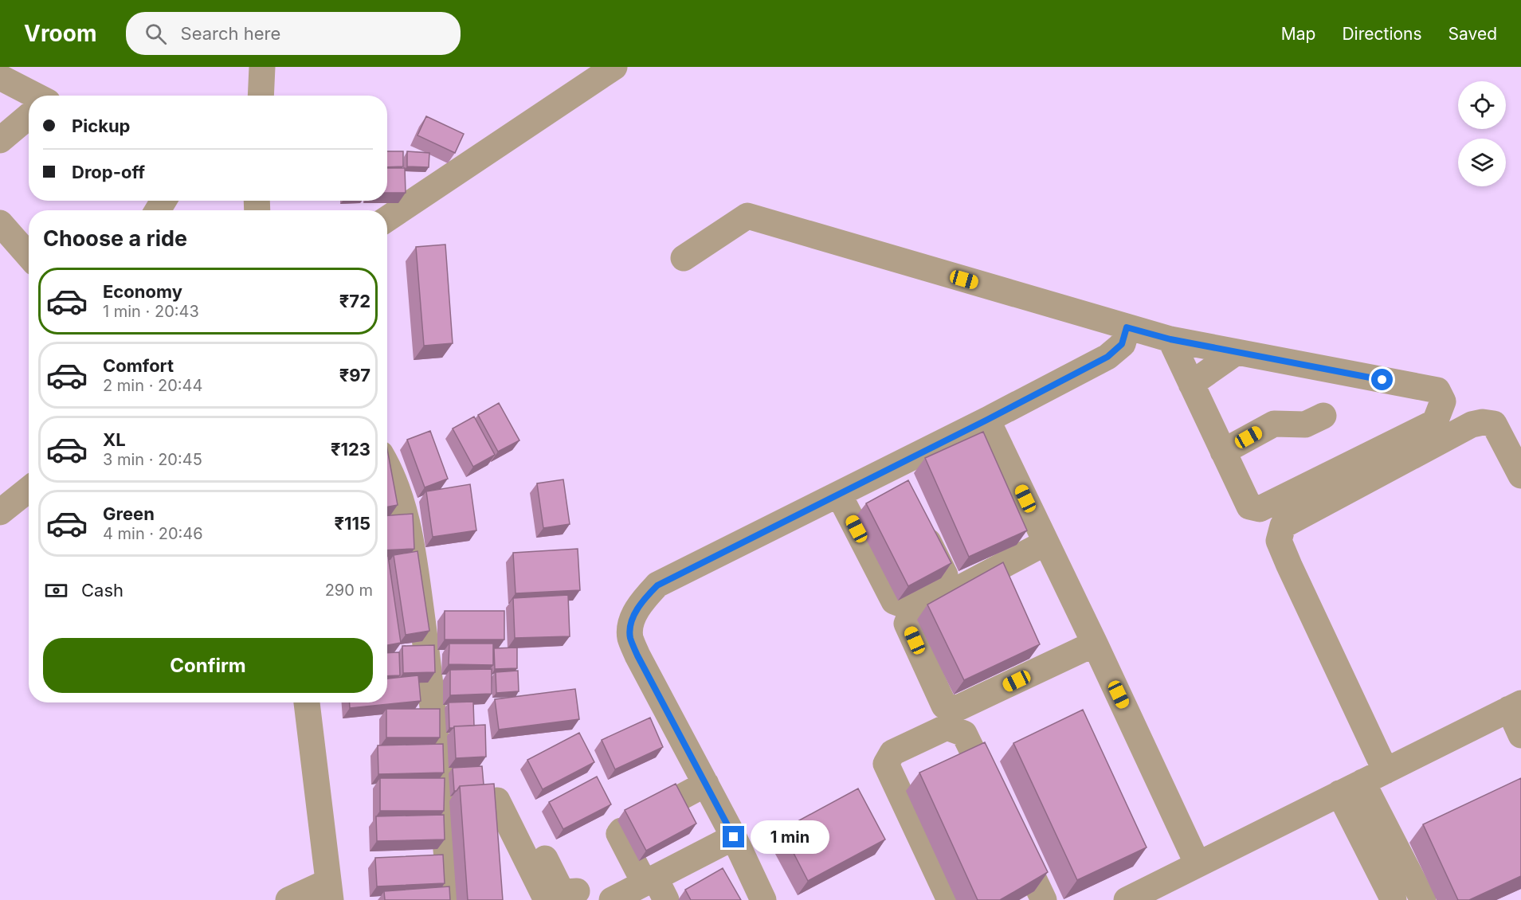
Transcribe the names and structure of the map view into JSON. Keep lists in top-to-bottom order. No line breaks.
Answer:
{"page":{"header":"Vroom","search":"Search here","nav":["Map","Directions","Saved"],"banner":["Pickup","Drop-off"],"heading":"Choose a ride","list":[{"name":"Economy","note":"1 min · 20:43","value":"₹72"},{"name":"Comfort","note":"2 min · 20:44","value":"₹97"},{"name":"XL","note":"3 min · 20:45","value":"₹123"},{"name":"Green","note":"4 min · 20:46","value":"₹115"}],"pay":["Cash","290 m"],"buttons":"Confirm","bubble":"1 min"}}
